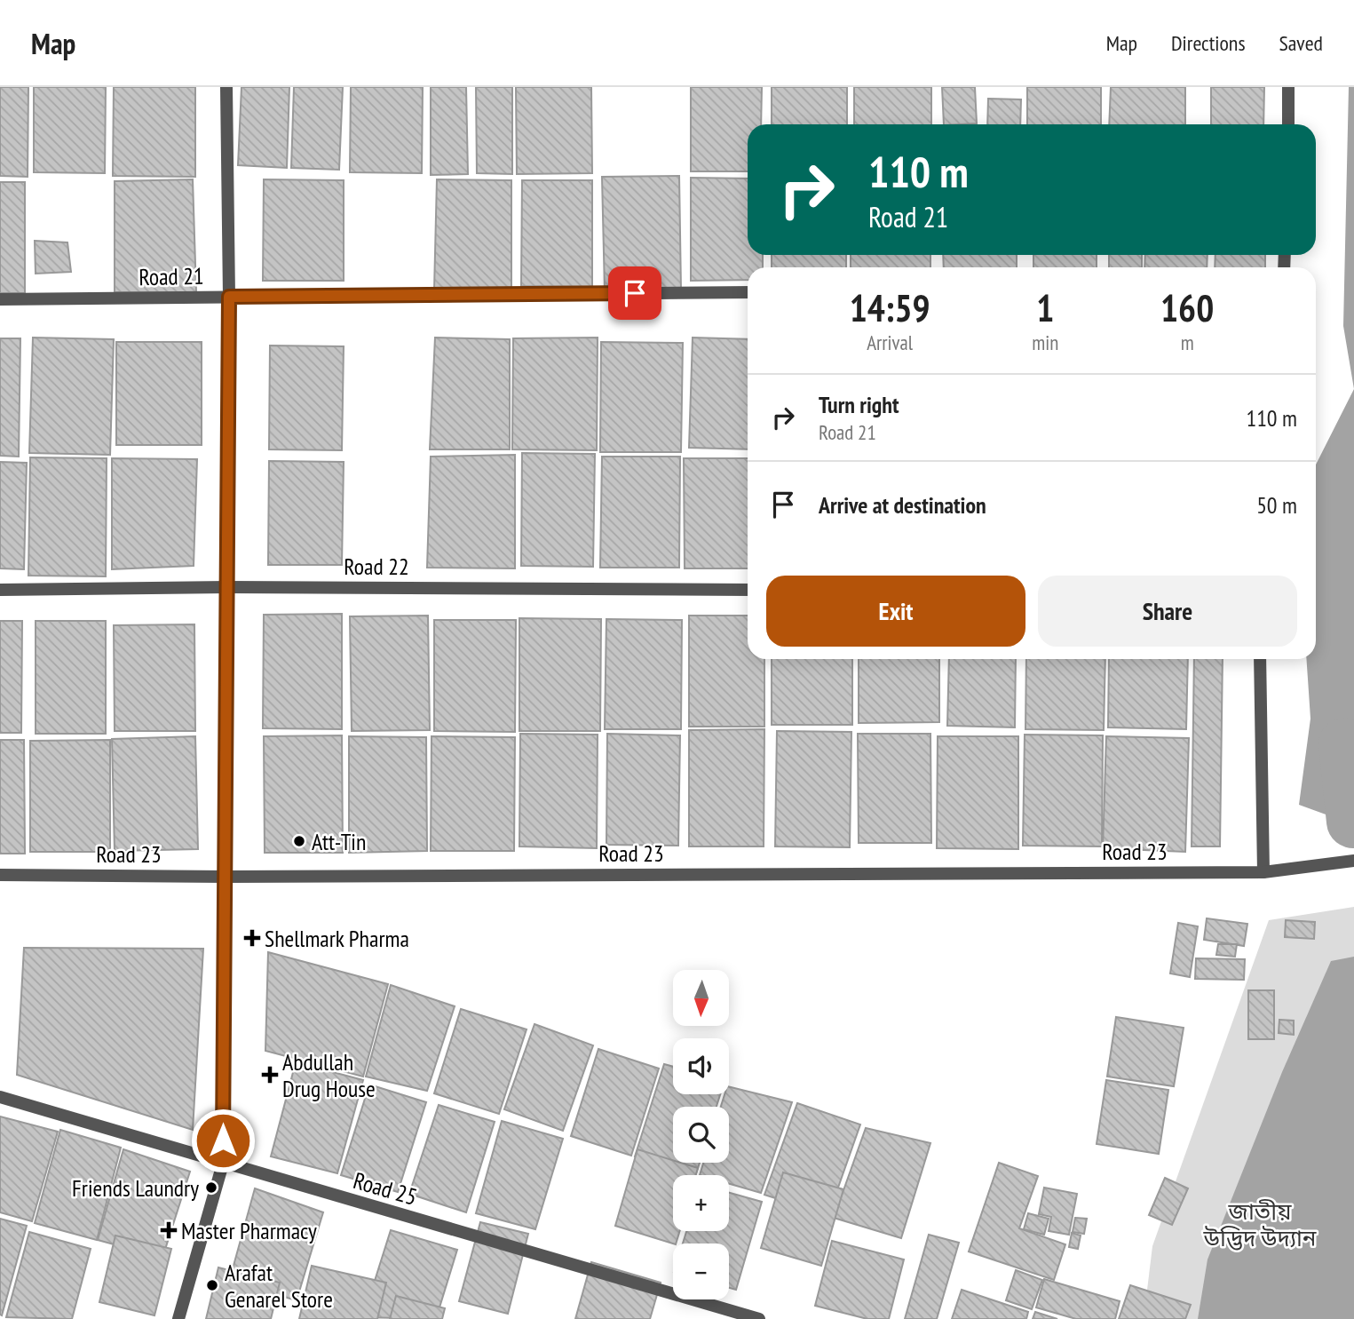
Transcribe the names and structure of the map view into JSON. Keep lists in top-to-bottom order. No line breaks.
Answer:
{"streets":{"street":["Road 21","Road 22","Road 23","Road 25"]},"parks":["জাতীয় উদ্ভিদ উদ্যান"],"places":{"other":["Att-Tin","Friends Laundry","Arafat Genarel Store"],"health":["Shellmark Pharma","Abdullah Drug House","Master Pharmacy"]},"north":"bottom","page":{"header":"Map","nav":["Map","Directions","Saved"],"turn":["110 m","Road 21"],"eta":["14:59","Arrival","1","min","160","m"],"list":[{"name":"Turn right","note":"Road 21","value":"110 m"},{"name":"Arrive at destination","value":"50 m"}],"buttons":["Exit","Share"],"map_buttons":["+","−"]}}
